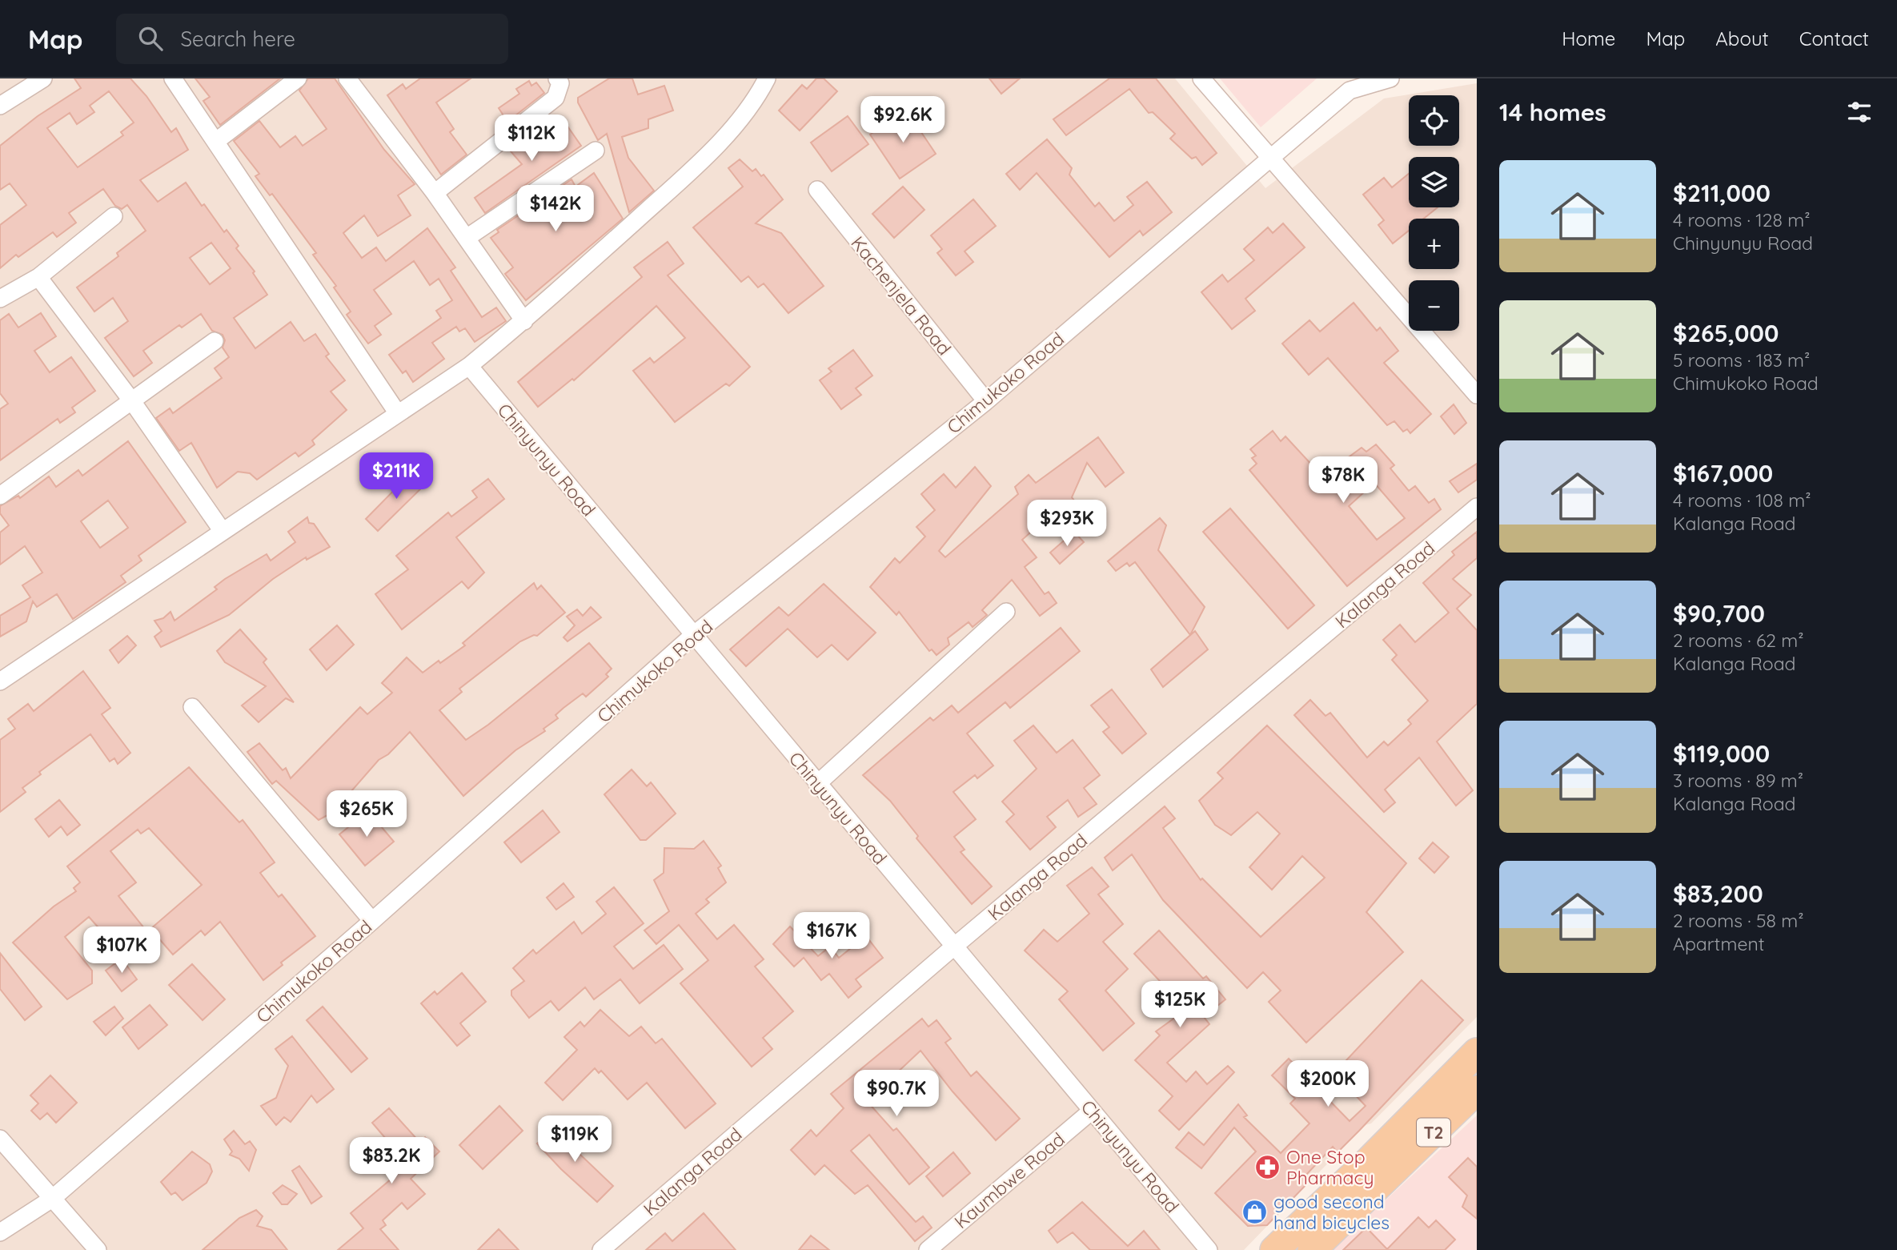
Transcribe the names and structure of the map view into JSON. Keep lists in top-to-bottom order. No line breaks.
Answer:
{"streets":{"main road":["T2"],"street":["Kachenjela Road","Chimukoko Road","Chinyunyu Road","Kalanga Road","Kaumbwe Road"]},"crossings":[["Kachenjela Road","Chimukoko Road"],["Chimukoko Road","Chinyunyu Road"],["Chinyunyu Road","Kalanga Road"],["Chinyunyu Road","Kaumbwe Road"]],"places":{"pharmacy":["One Stop Pharmacy"],"shop":["good second hand bicycles"]},"page":{"header":"Map","search":"Search here","nav":["Home","Map","About","Contact"],"heading":"14 homes","map_buttons":["+","−"],"price":["$92.6K","$112K","$142K","$211K","$78K","$293K","$265K","$167K","$107K","$125K","$200K","$90.7K","$119K","$83.2K"],"list":[{"name":"$211,000","note":"4 rooms · 128 m² · Chinyunyu Road"},{"name":"$265,000","note":"5 rooms · 183 m² · Chimukoko Road"},{"name":"$167,000","note":"4 rooms · 108 m² · Kalanga Road"},{"name":"$90,700","note":"2 rooms · 62 m² · Kalanga Road"},{"name":"$119,000","note":"3 rooms · 89 m² · Kalanga Road"},{"name":"$83,200","note":"2 rooms · 58 m² · Apartment"}]}}
